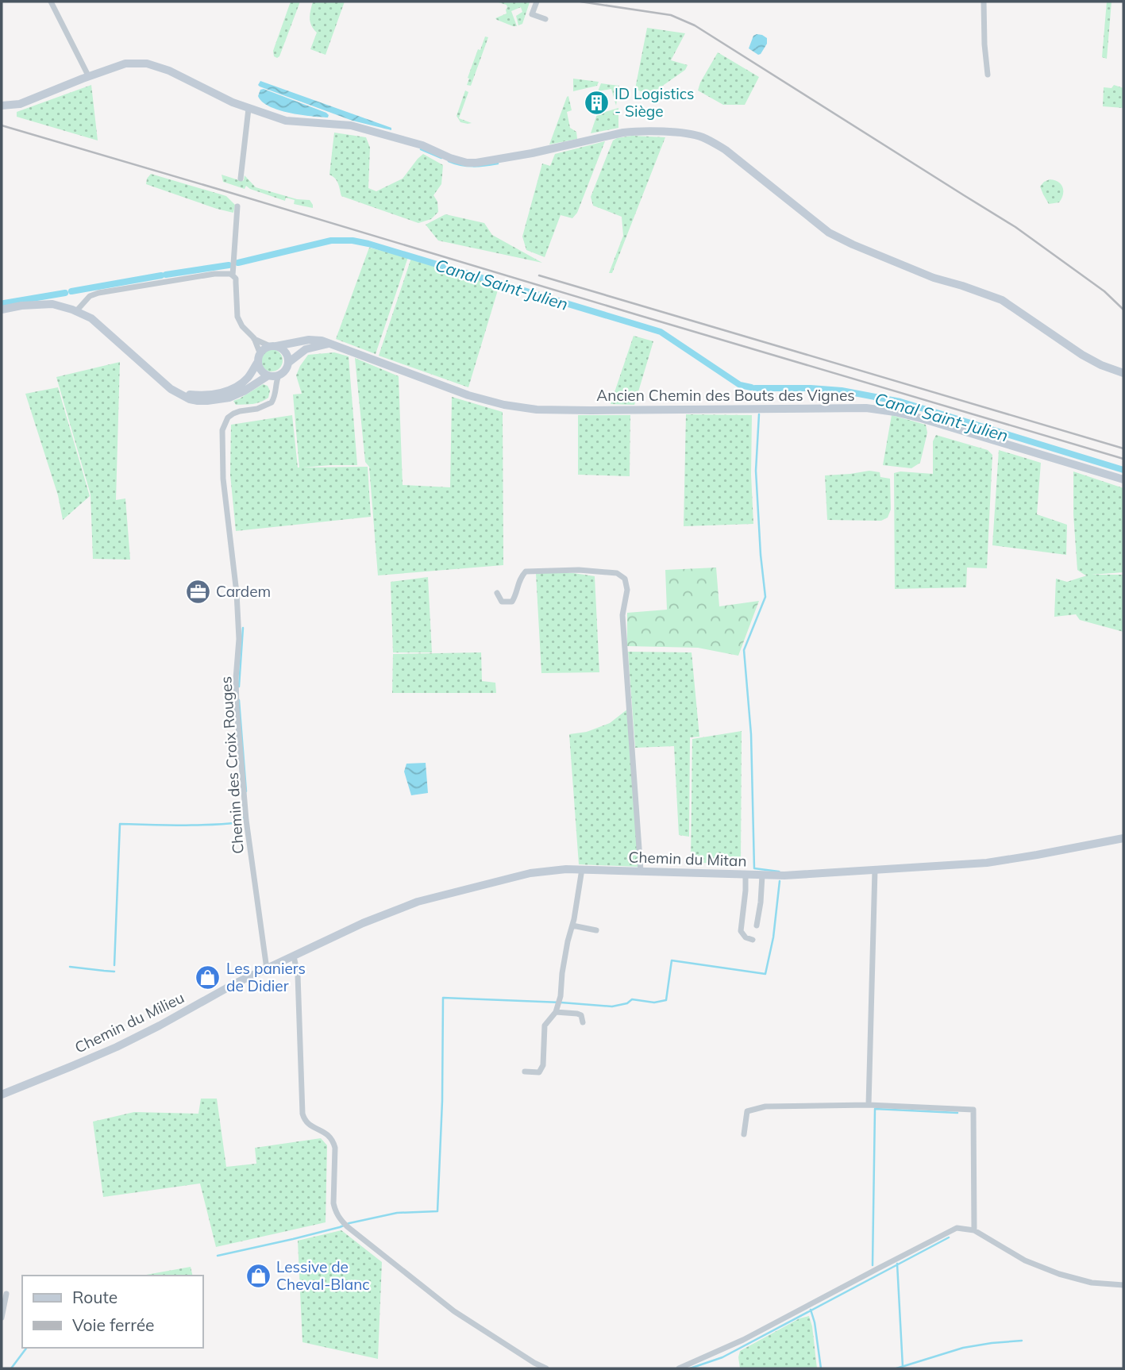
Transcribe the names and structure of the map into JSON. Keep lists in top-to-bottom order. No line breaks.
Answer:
{"streets":{"street":["Ancien Chemin des Bouts des Vignes","Chemin des Croix Rouges","Chemin du Mitan","Chemin du Milieu"]},"crossings":[["Chemin des Croix Rouges","Chemin du Mitan"],["Chemin des Croix Rouges","Chemin du Milieu"],["Chemin du Mitan","Chemin du Milieu"]],"water":["Canal Saint-Julien"],"places":{"building":["ID Logistics - Siège"],"office":["Cardem"],"shop":["Les paniers de Didier","Lessive de Cheval-Blanc"]},"legend":["Route","Voie ferrée"]}
